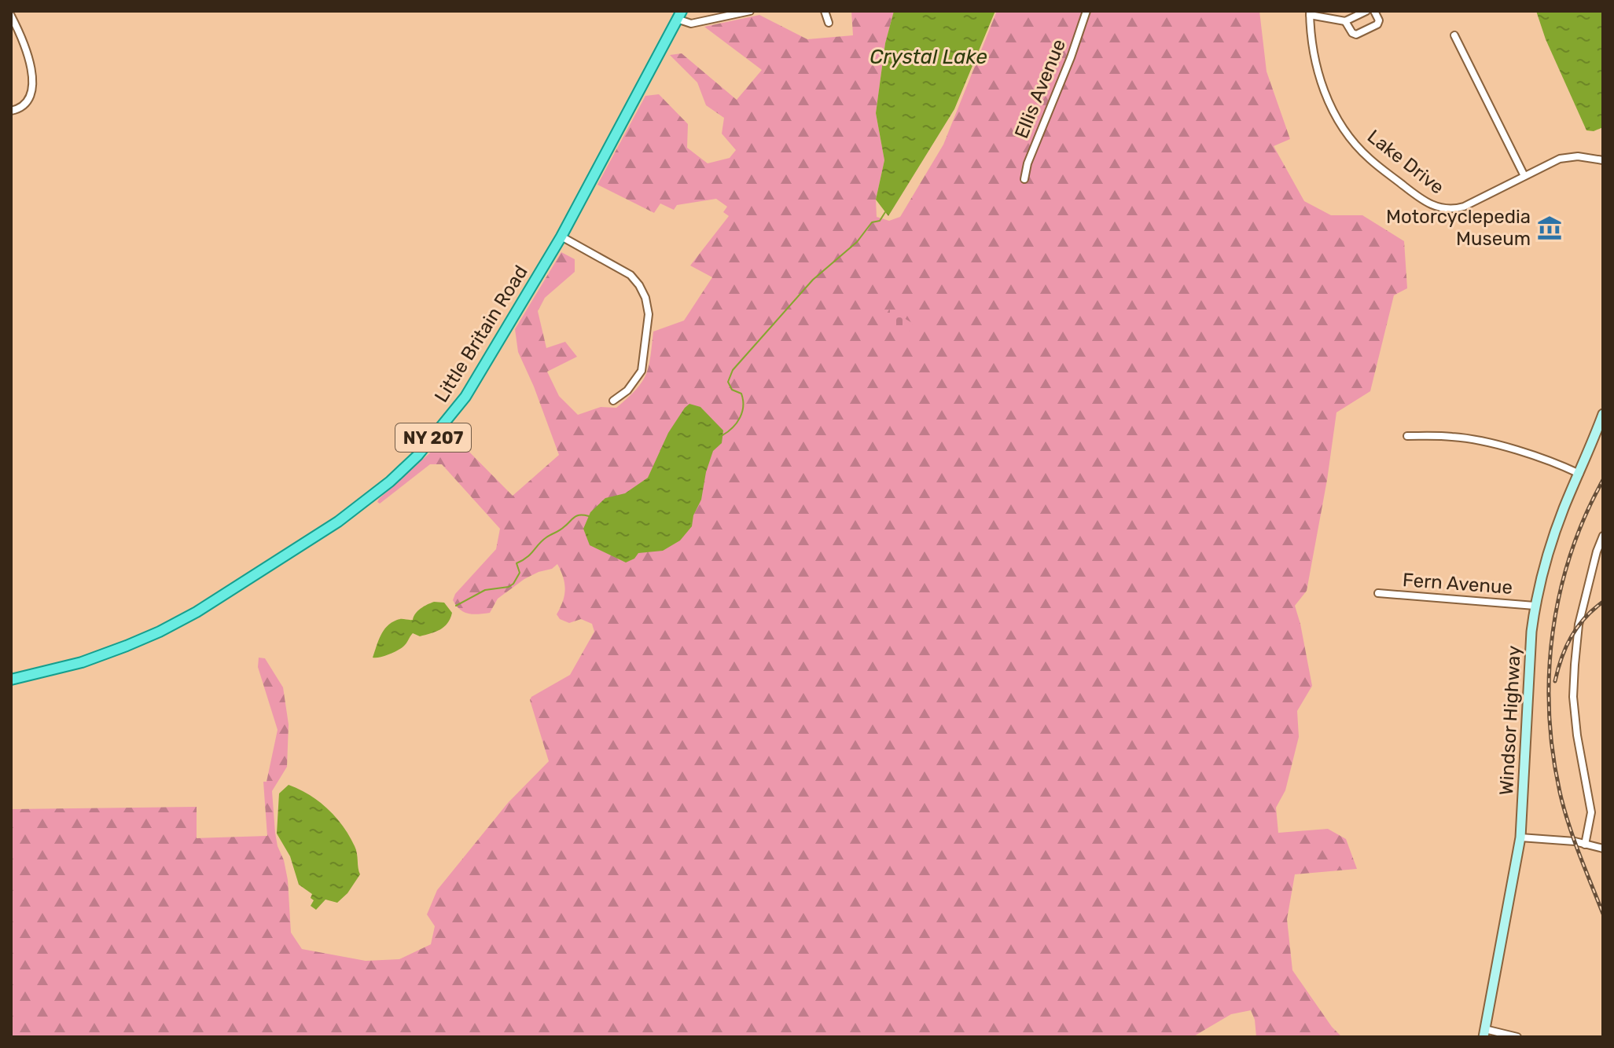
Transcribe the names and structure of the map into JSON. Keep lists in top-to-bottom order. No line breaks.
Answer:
{"streets":{"main road":["Little Britain Road","NY 207","Windsor Highway"],"street":["Ellis Avenue","Lake Drive","Fern Avenue"]},"crossings":[["Fern Avenue","Windsor Highway"]],"water":["Crystal Lake"],"places":{"museum":["Motorcyclepedia Museum"]}}
